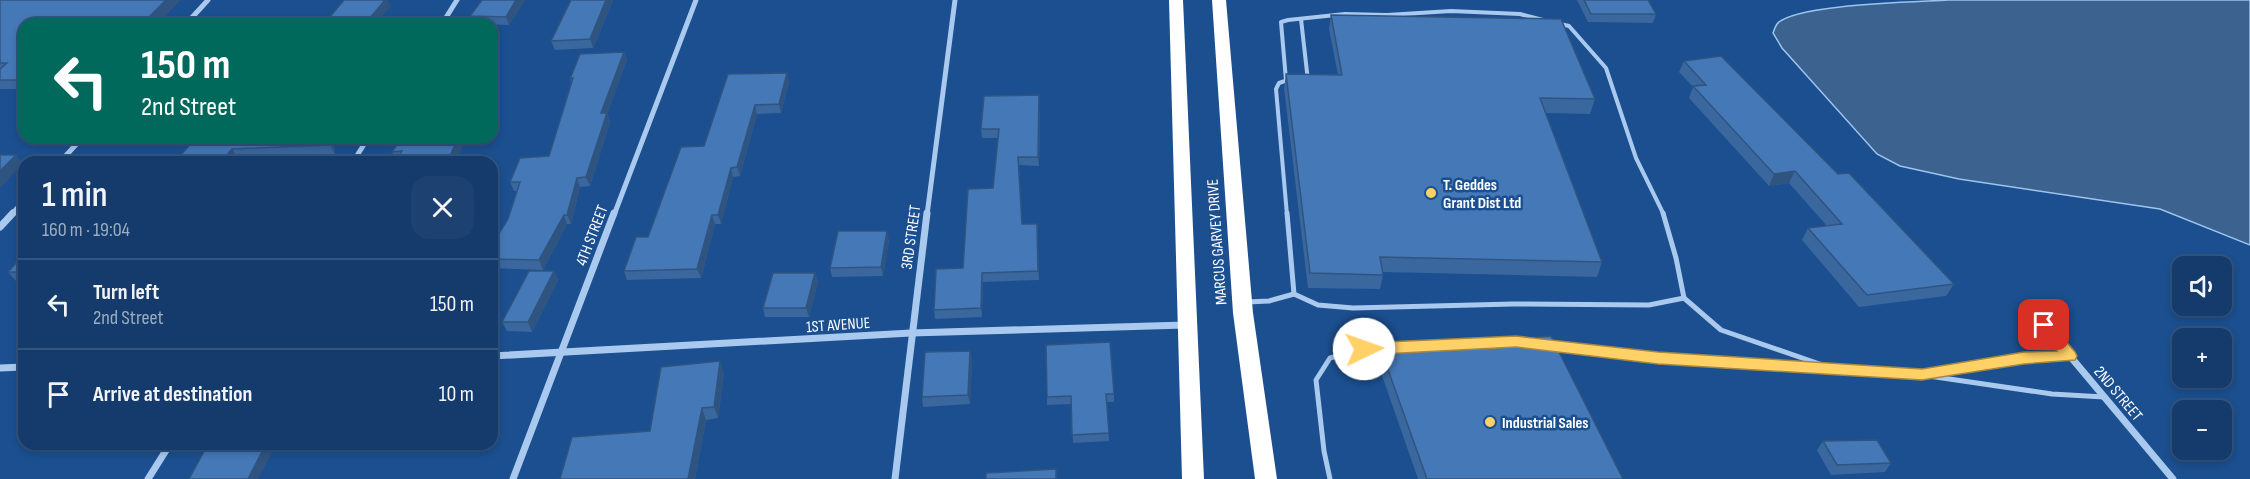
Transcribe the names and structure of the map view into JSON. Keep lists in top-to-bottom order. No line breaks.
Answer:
{"streets":{"highway":["MARCUS GARVEY DRIVE"],"street":["4TH STREET","3RD STREET","1ST AVENUE","2ND STREET"]},"crossings":[["4TH STREET","1ST AVENUE"],["3RD STREET","1ST AVENUE"],["MARCUS GARVEY DRIVE","1ST AVENUE"]],"places":["T. Geddes Grant Dist Ltd","Industrial Sales"],"page":{"turn":["150 m","2nd Street"],"heading":["1 min","160 m · 19:04"],"map_buttons":["+","−"],"list":[{"name":"Turn left","note":"2nd Street","value":"150 m"},{"name":"Arrive at destination","value":"10 m"}]}}
